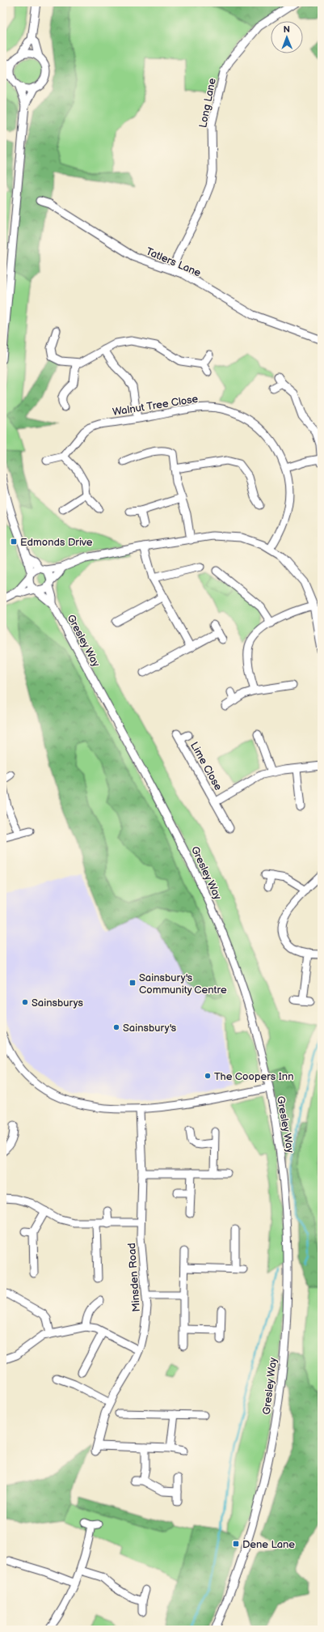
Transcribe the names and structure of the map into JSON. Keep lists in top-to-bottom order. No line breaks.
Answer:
{"streets":{"street":["Long Lane","Tatlers Lane","Walnut Tree Close","Gresley Way","Lime Close","Minsden Road"]},"crossings":[["Long Lane","Tatlers Lane"]],"places":{"transit":["Edmonds Drive","Sainsbury's Community Centre","Dene Lane"],"other":["Sainsburys","Sainsbury's","The Coopers Inn"]},"north":"top"}
